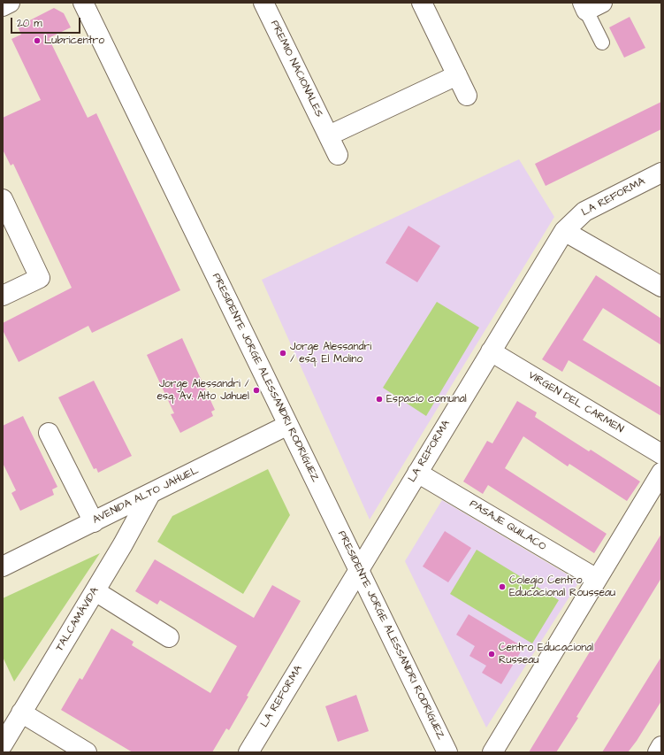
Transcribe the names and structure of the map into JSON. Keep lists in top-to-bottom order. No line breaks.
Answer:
{"streets":{"street":["PREMIO NACIONALES","LA REFORMA","PRESIDENTE JORGE ALESSANDRI RODRÍGUEZ","VIRGEN DEL CARMEN","AVENIDA ALTO JAHUEL","PASAJE QUILACO","TALCAMÁVIDA"]},"crossings":[["LA REFORMA","PRESIDENTE JORGE ALESSANDRI RODRÍGUEZ"],["LA REFORMA","VIRGEN DEL CARMEN"],["LA REFORMA","PASAJE QUILACO"],["PRESIDENTE JORGE ALESSANDRI RODRÍGUEZ","AVENIDA ALTO JAHUEL"],["AVENIDA ALTO JAHUEL","TALCAMÁVIDA"]],"places":["Lubricentro","Jorge Alessandri / esq. El Molino","Jorge Alessandri / esq. Av. Alto Jahuel","Espacio comunal","Colegio Centro Educacional Rousseau","Centro Educacional Russeau"],"scale_bar":"20 m"}
